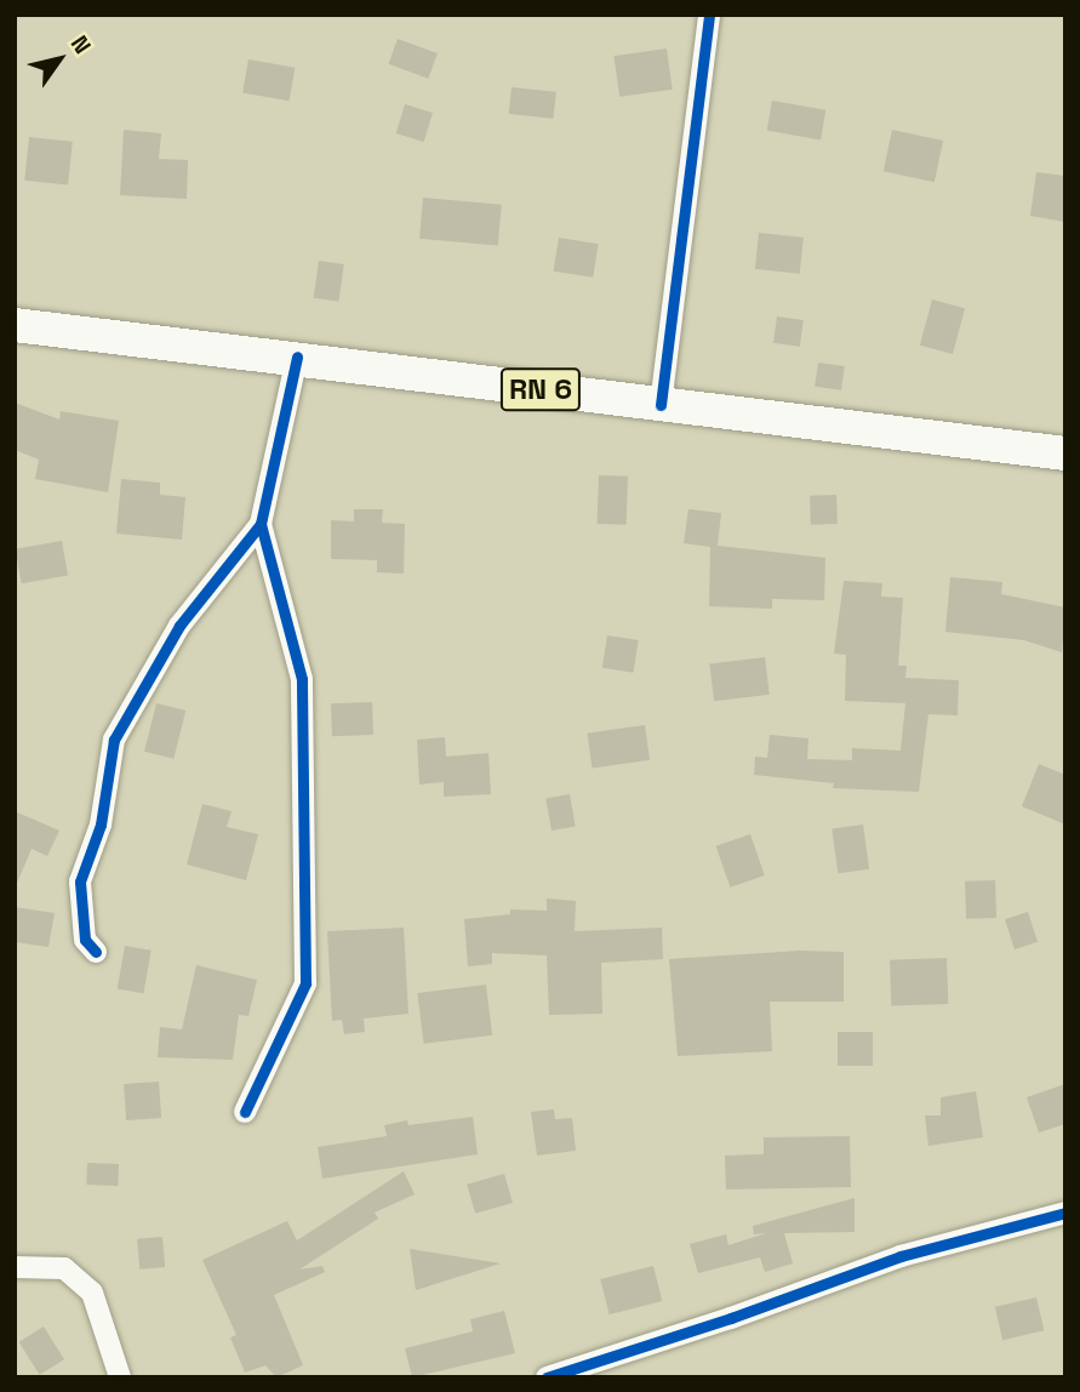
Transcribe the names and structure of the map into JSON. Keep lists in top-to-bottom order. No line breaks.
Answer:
{"streets":{"main road":["RN 6"]},"north":"top right"}
